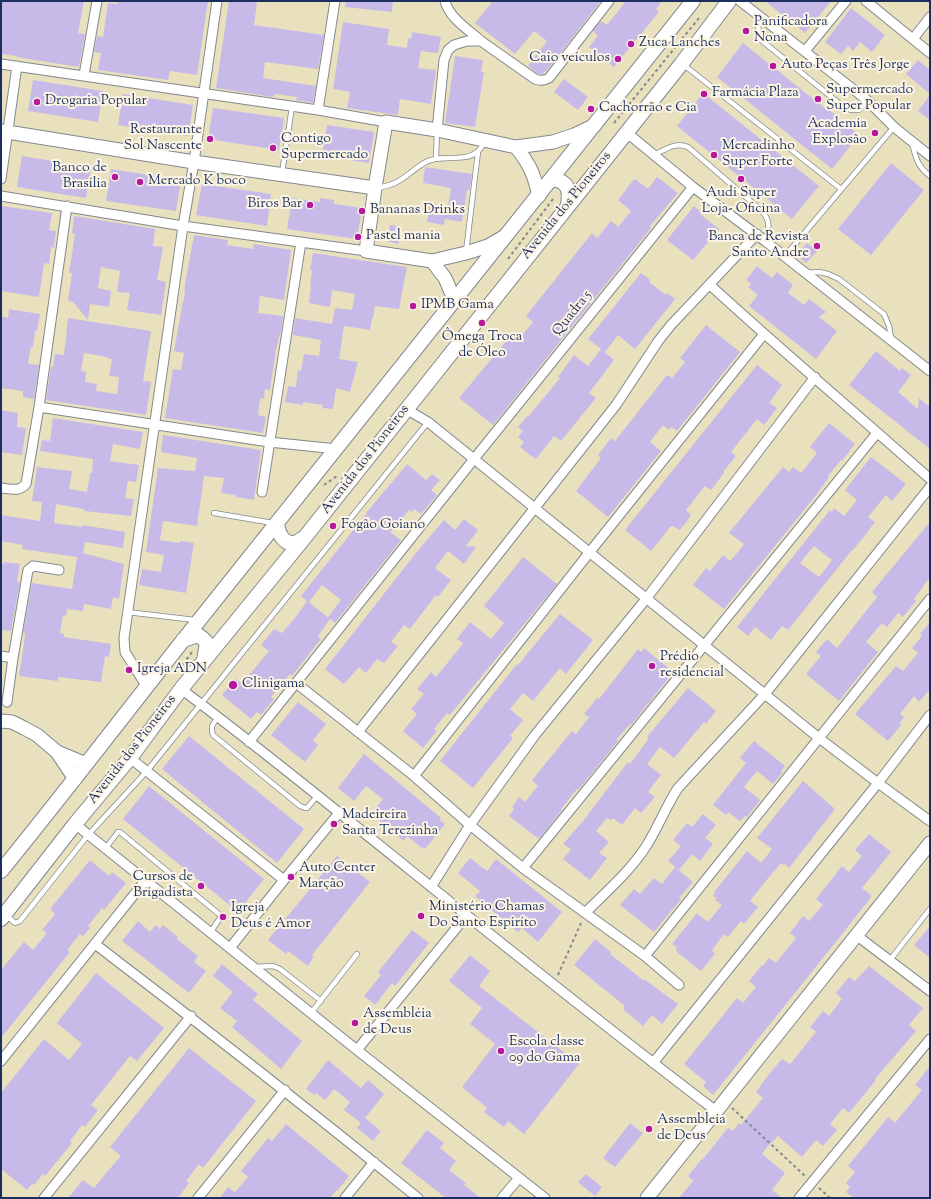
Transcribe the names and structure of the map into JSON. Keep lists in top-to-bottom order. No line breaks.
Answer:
{"streets":{"main road":["Avenida dos Pioneiros"],"street":["Quadra 5"]},"places":["Panificadora Nona","Zuca Lanches","Caio veículos","Auto Peças Três Jorge","Farmácia Plaza","Supermercado Super Popular","Drogaria Popular","Cachorrão e Cia","Academia Explosão","Restaurante Sol Nascente","Contigo Supermercado","Mercadinho Super Forte","Banco de Brasília","Audi Super Loja- Oficina","Mercado K boco","Biros Bar","Bananas Drinks","Pastel mania","Banca de Revista Santo Andre","IPMB Gama","Ômega Troca de Óleo","Fogão Goiano","Prédio residencial","Igreja ADN","Clinigama","Madeireira Santa Terezinha","Auto Center Marção","Cursos de Brigadista","Ministério Chamas Do Santo Espiríto","Igreja Deus é Amor","Assembléia de Deus","Escola classe 09 do Gama","Assembleia de Deus"]}
